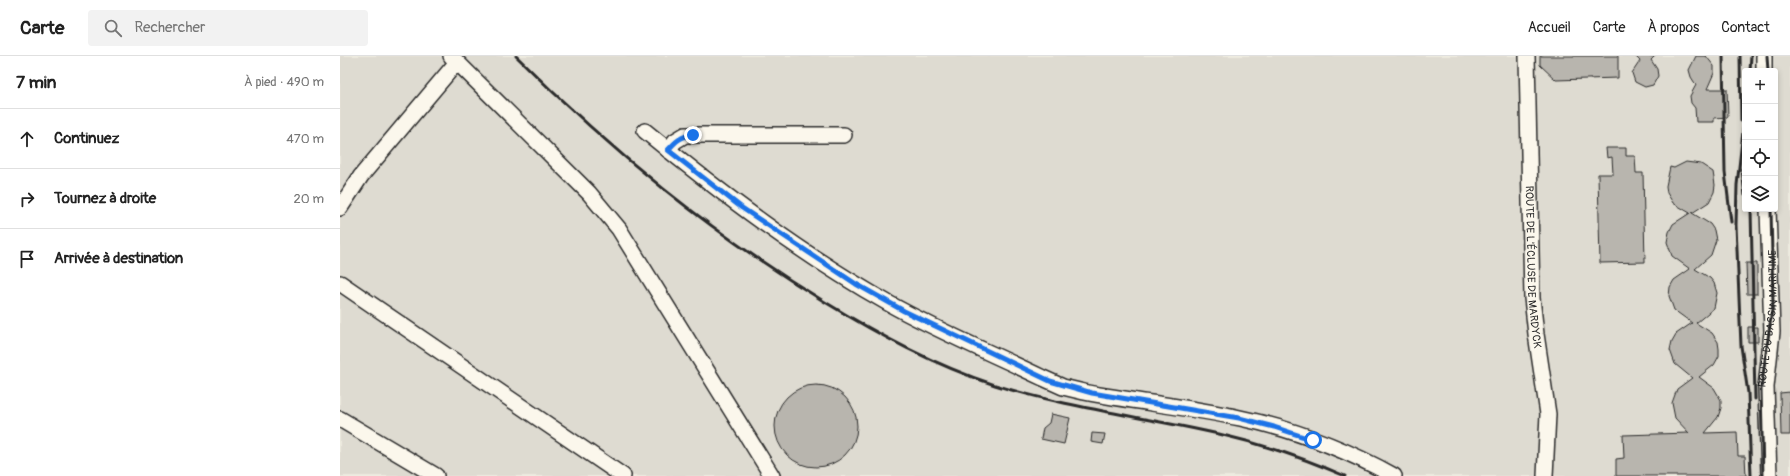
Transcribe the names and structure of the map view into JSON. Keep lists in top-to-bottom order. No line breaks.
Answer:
{"streets":{"street":["ROUTE DE L'ÉCLUSE DE MARDYCK","ROUTE DU BASSIN MARITIME"]},"page":{"header":"Carte","search":"Rechercher","nav":["Accueil","Carte","À propos","Contact"],"heading":["7 min","À pied · 490 m"],"map_buttons":["+","−"],"list":[["Continuez","470 m"],["Tournez à droite","20 m"],"Arrivée à destination"]}}
